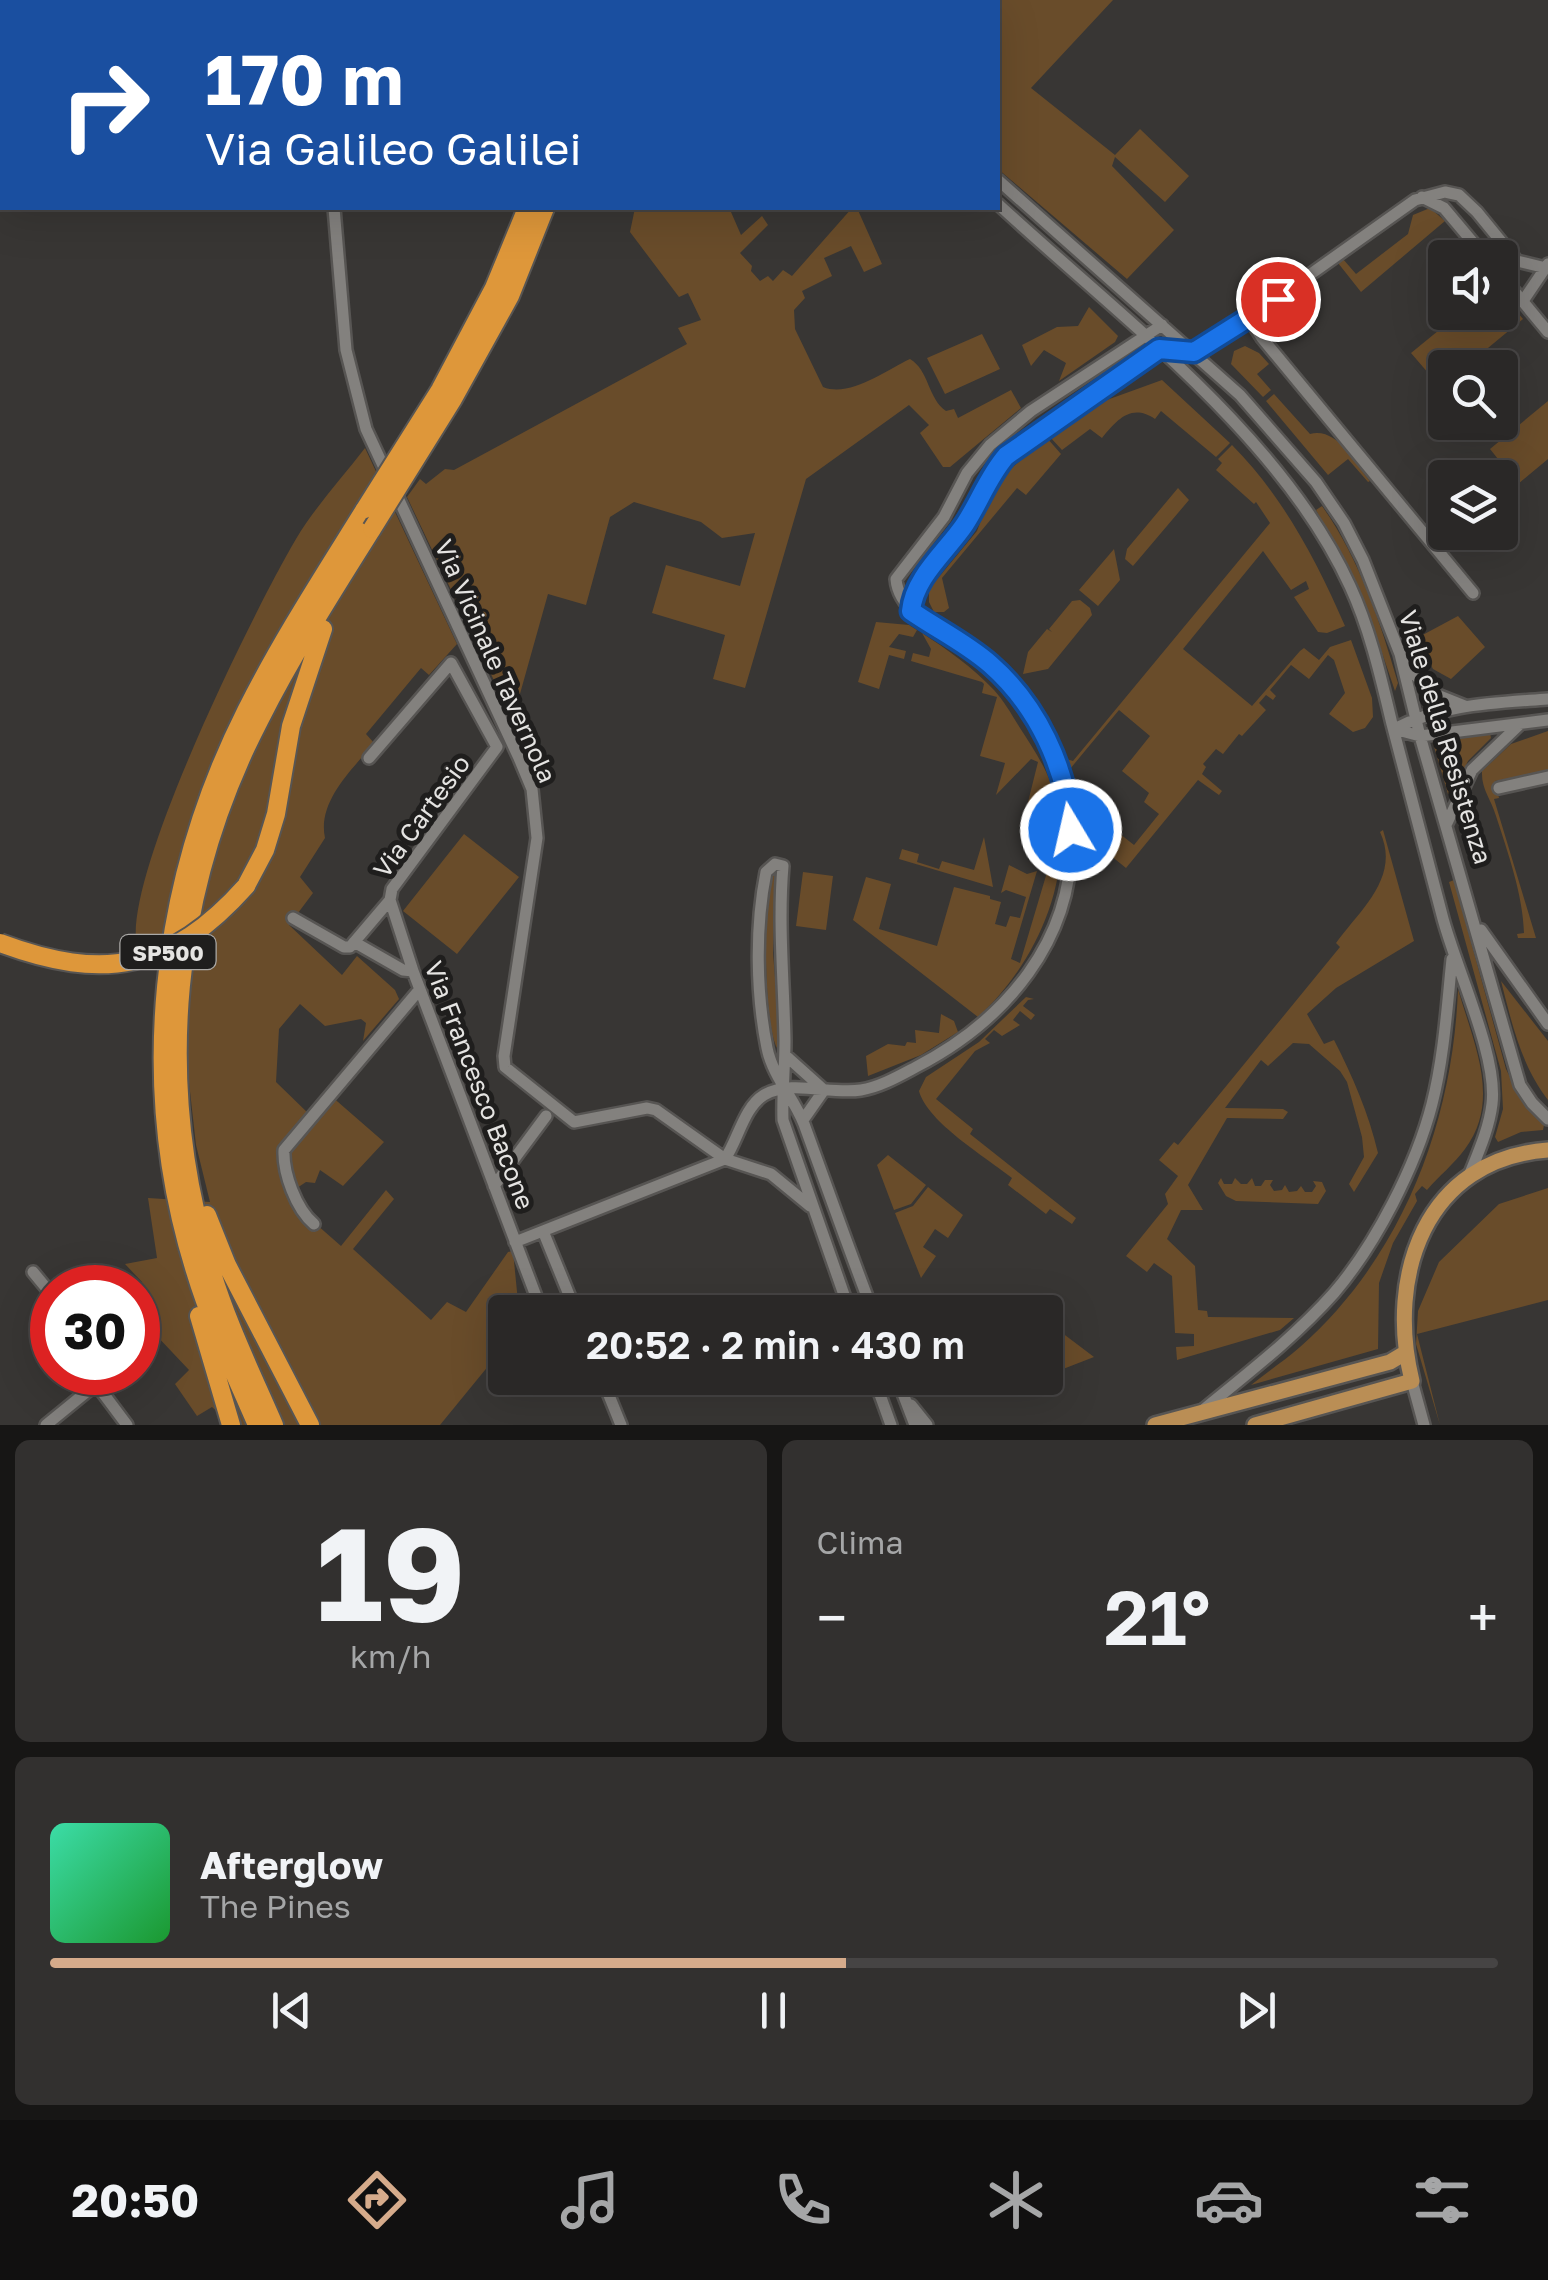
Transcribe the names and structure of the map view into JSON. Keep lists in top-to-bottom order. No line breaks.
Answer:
{"streets":{"highway":["SP500"],"main road":["Viale della Resistenza"],"street":["Via Vicinale Tavernola","Via Cartesio","Via Francesco Bacone"]},"crossings":[["Via Vicinale Tavernola","Via Francesco Bacone"],["Via Cartesio","Via Francesco Bacone"]],"page":{"turn":["170 m","Via Galileo Galilei"],"limit":"30","trip":"20:52 · 2 min · 430 m","tile":[["19","km/h"],"Clima"],"heat":["−","21°","+"],"song":["Afterglow","The Pines"],"tabs":"20:50"}}
